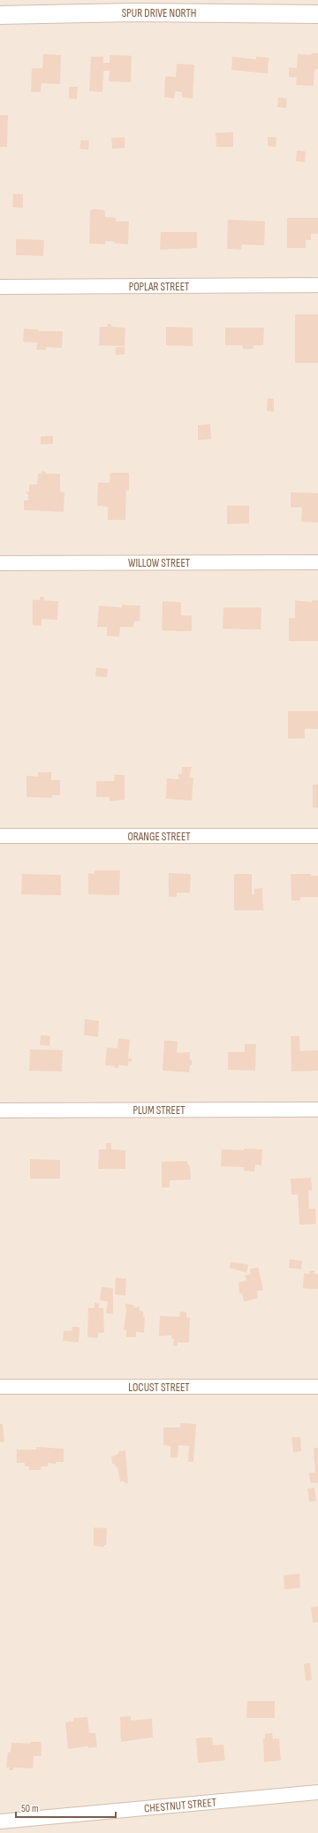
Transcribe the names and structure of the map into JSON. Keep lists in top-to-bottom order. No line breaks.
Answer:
{"streets":{"street":["SPUR DRIVE NORTH","POPLAR STREET","WILLOW STREET","ORANGE STREET","PLUM STREET","LOCUST STREET","CHESTNUT STREET"]},"scale_bar":"50 m"}
